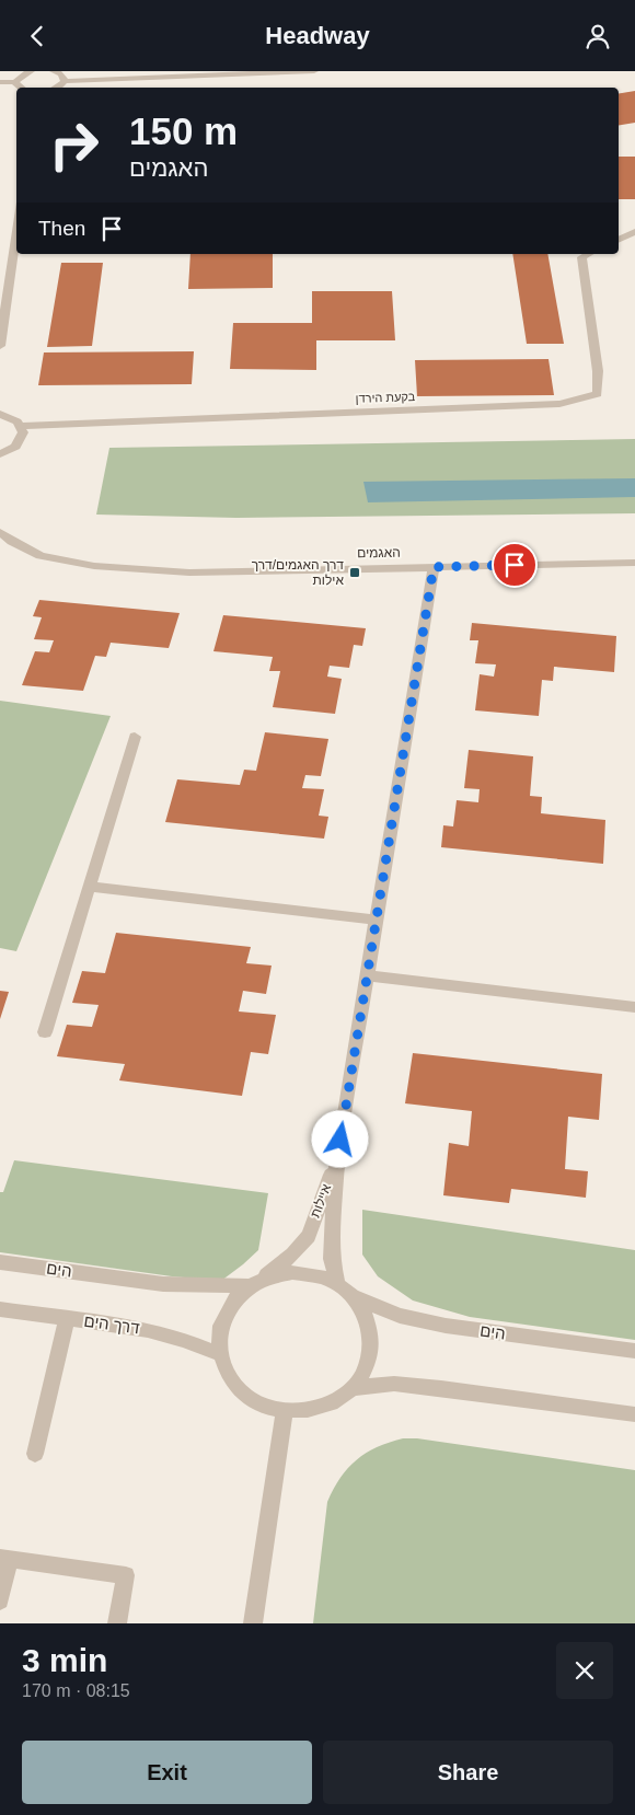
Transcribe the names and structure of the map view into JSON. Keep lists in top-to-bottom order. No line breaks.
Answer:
{"streets":{"street":["בקעת הירדן","האגמים","איילות","הים","דרך הים"]},"crossings":[["איילות","הים"],["איילות","דרך הים"],["הים","דרך הים"]],"places":{"transit":["דרך האגמים/דרך אילות"]},"page":{"header":"Headway","turn":["150 m","האגמים"],"then":"Then","heading":["3 min","170 m · 08:15"],"buttons":["Exit","Share"]}}
